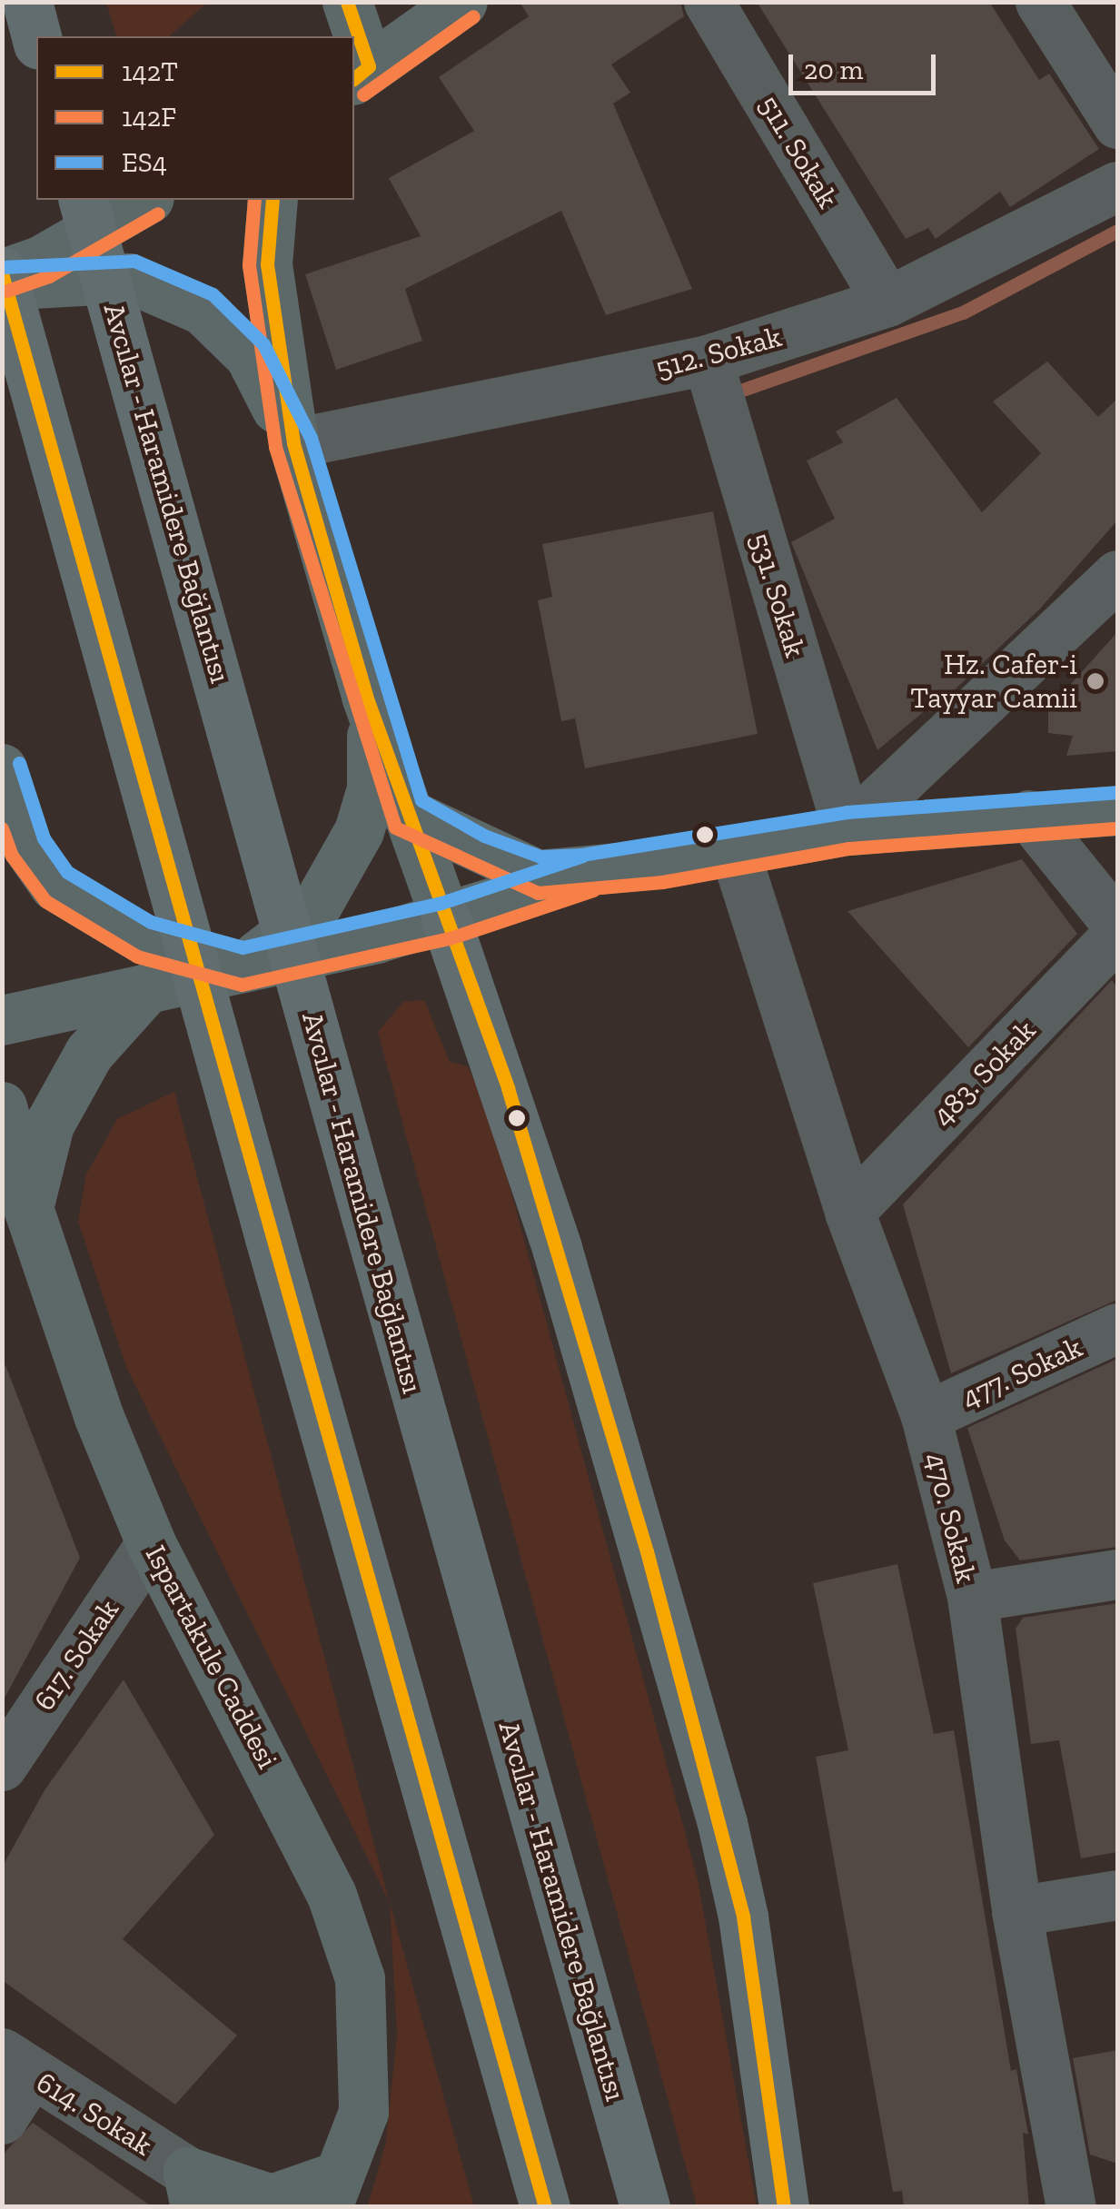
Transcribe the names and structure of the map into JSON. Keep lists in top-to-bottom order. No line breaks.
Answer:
{"streets":{"highway":["Avcılar - Haramidere Bağlantısı"],"main road":["Ispartakule Caddesi"],"street":["511. Sokak","512. Sokak","531. Sokak","483. Sokak","477. Sokak","470. Sokak","617. Sokak","614. Sokak"]},"crossings":[["511. Sokak","512. Sokak"],["512. Sokak","531. Sokak"],["483. Sokak","470. Sokak"],["477. Sokak","470. Sokak"],["617. Sokak","Ispartakule Caddesi"]],"places":["Hz. Cafer-i Tayyar Camii"],"lines":["transit line 142T","transit line 142F","transit line ES4"],"legend":["142T","142F","ES4"],"scale_bar":"20 m"}
